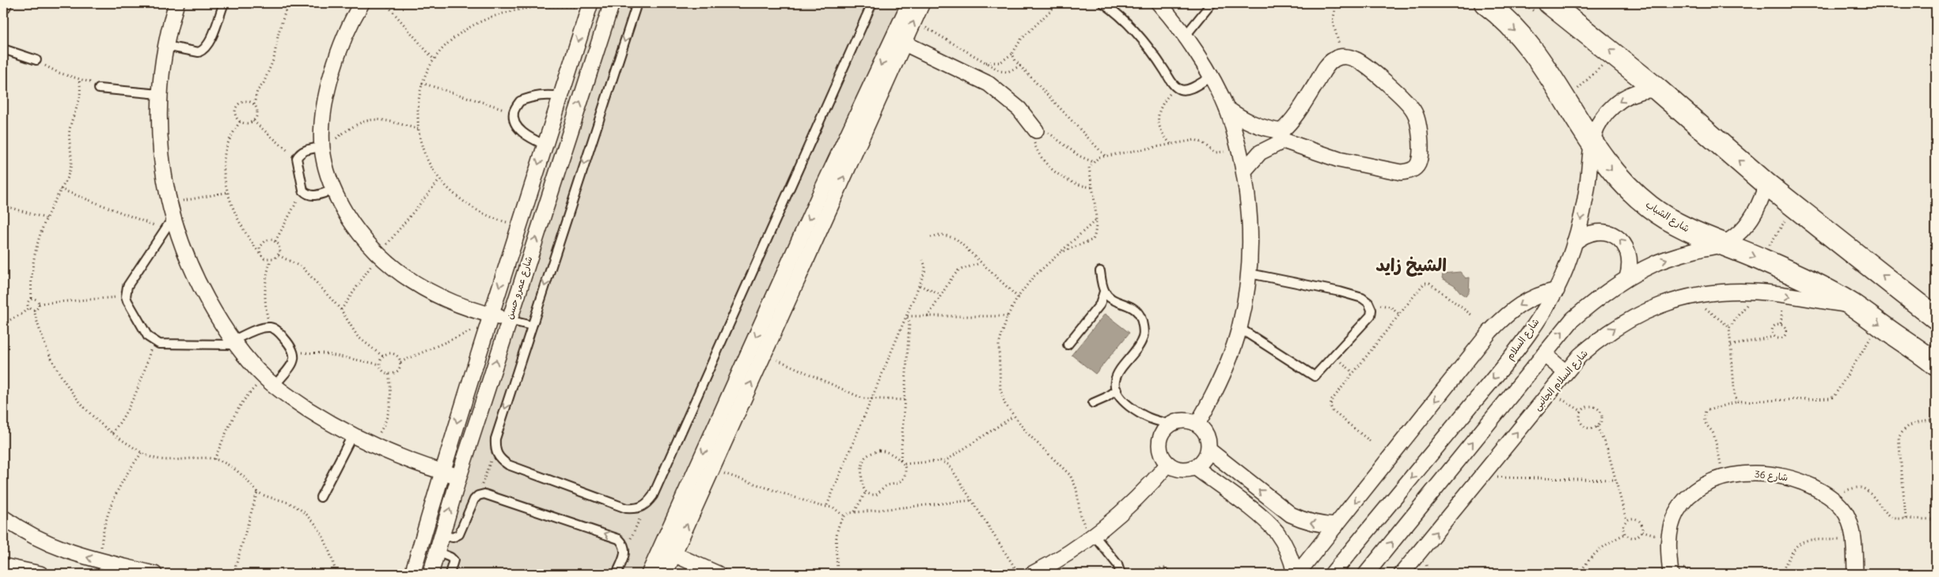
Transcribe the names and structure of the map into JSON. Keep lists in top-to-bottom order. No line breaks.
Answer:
{"streets":{"street":["شارع الشباب","شارع عمرو حسن","شارع السلام","شارع السلام الجانبى","شارع 36"]},"crossings":[["شارع الشباب","شارع السلام"],["شارع الشباب","شارع السلام الجانبى"]],"districts":["الشيخ زايد"]}
